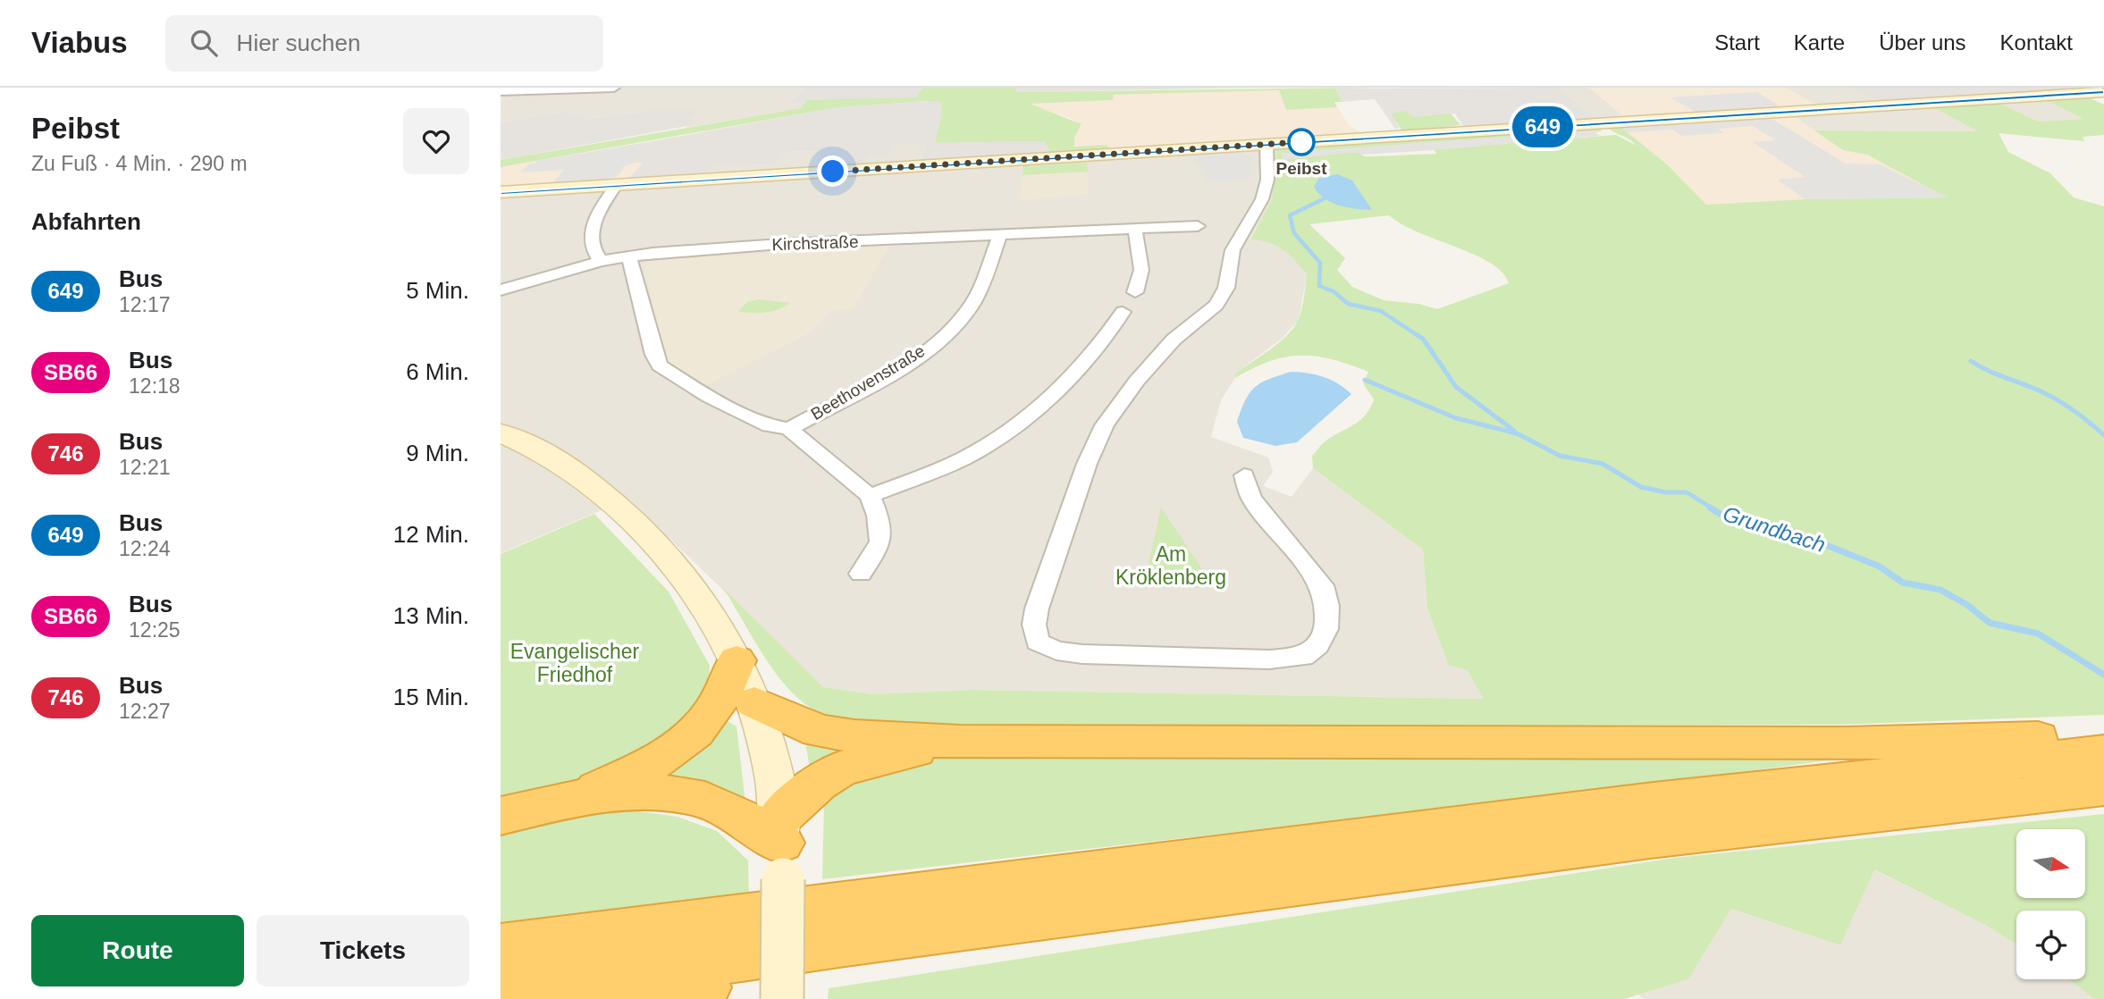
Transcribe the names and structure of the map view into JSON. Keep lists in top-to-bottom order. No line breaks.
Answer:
{"streets":{"street":["Kirchstraße","Beethovenstraße"]},"crossings":[["Kirchstraße","Beethovenstraße"]],"water":["Grundbach"],"parks":["Am Kröklenberg","Evangelischer Friedhof"],"places":["Peibst"],"lines":["bus line 649"],"north":"right","page":{"header":"Viabus","search":"Hier suchen","nav":["Start","Karte","Über uns","Kontakt"],"heading":[["Peibst","Zu Fuß · 4 Min. · 290 m"],"Abfahrten"],"on_map":"649","list":[{"mark":"649","name":"Bus","note":"12:17","value":"5 Min."},{"mark":"SB66","name":"Bus","note":"12:18","value":"6 Min."},{"mark":"746","name":"Bus","note":"12:21","value":"9 Min."},{"mark":"649","name":"Bus","note":"12:24","value":"12 Min."},{"mark":"SB66","name":"Bus","note":"12:25","value":"13 Min."},{"mark":"746","name":"Bus","note":"12:27","value":"15 Min."}],"buttons":["Route","Tickets"]}}
